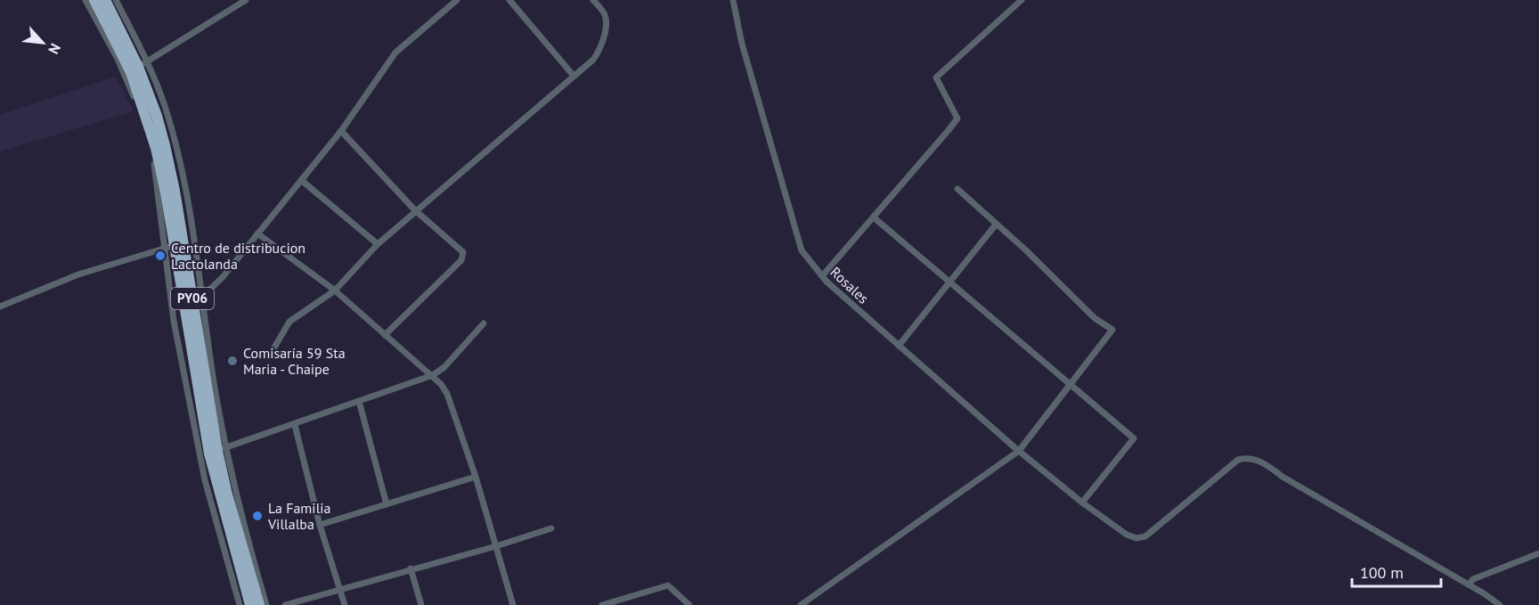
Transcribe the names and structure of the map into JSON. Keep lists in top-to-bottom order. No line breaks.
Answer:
{"streets":{"highway":["PY06"],"street":["Rosales"]},"places":["Centro de distribucion Lactolanda","Comisaría 59 Sta Maria - Chaipe","La Familia Villalba"],"scale_bar":"100 m","north":"bottom right"}
